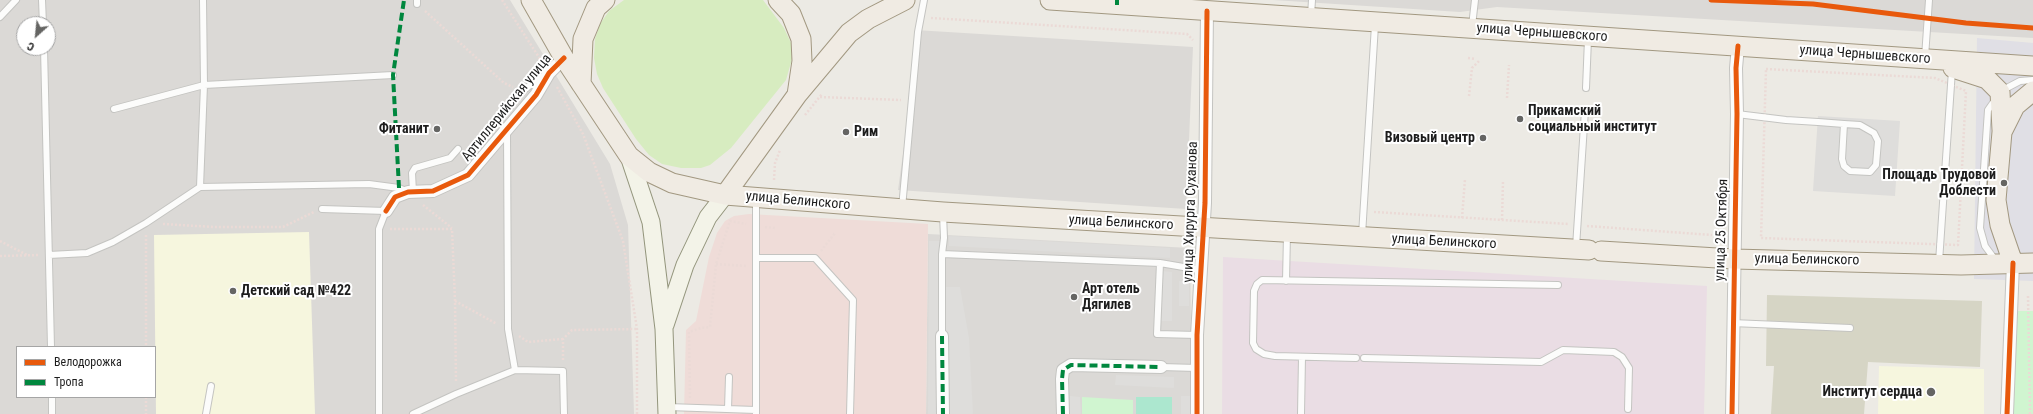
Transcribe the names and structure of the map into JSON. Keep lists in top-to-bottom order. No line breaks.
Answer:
{"streets":{"main road":["улица Чернышевского","улица Белинского"],"street":["Артиллерийская улица","улица Хирурга Суханова","улица 25 Октября"]},"crossings":[["улица Чернышевского","улица Хирурга Суханова"],["улица Чернышевского","улица 25 Октября"],["Артиллерийская улица","улица Белинского"],["улица Белинского","улица Хирурга Суханова"],["улица Белинского","улица 25 Октября"]],"places":["Прикамский социальный институт","Фитанит","Рим","Визовый центр","Площадь Трудовой Доблести","Детский сад №422","Арт отель Дягилев","Институт сердца"],"legend":["Велодорожка","Тропа"],"north":"bottom left"}
